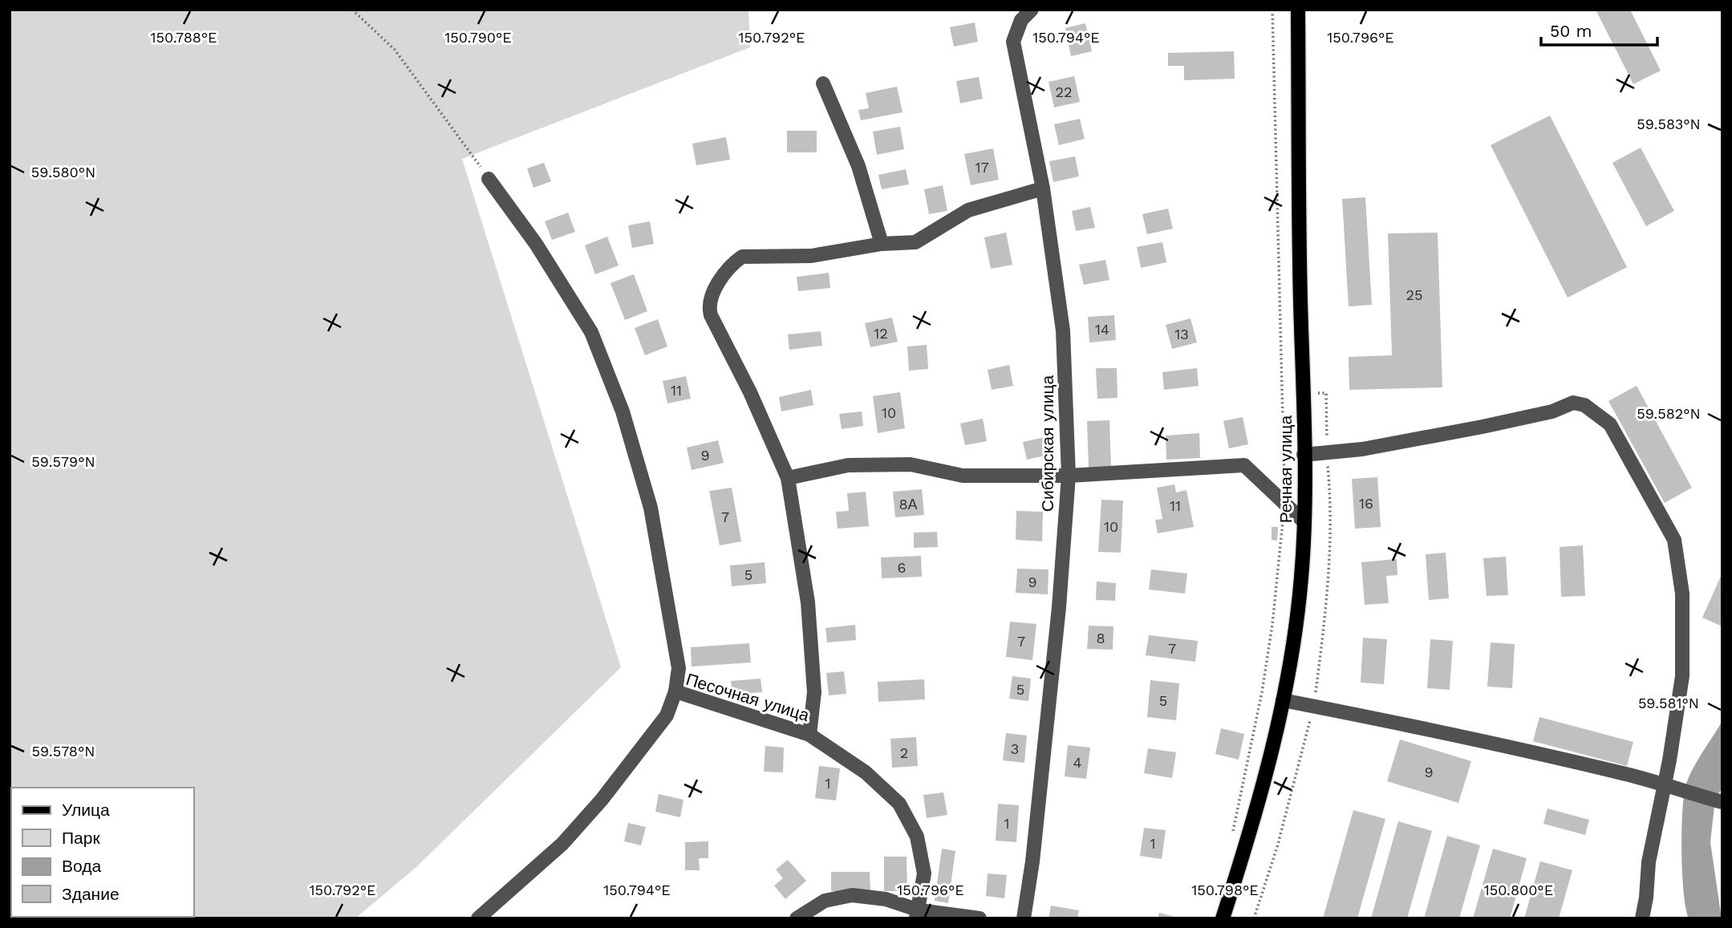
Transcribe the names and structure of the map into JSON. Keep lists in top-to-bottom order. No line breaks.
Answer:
{"streets":{"main road":["Речная улица"],"street":["Сибирская улица","Песочная улица"]},"house_numbers":["22","17","25","14","12","13","11","10","9","16","8А","11","7","10","6","5","9","8","7","7","5","5","3","2","4","9","1","1","1"],"legend":["Улица","Парк","Вода","Здание"],"scale_bar":"50 m","coordinates":["150.790°E","150.792°E","150.794°E","150.796°E","150.788°E","59.583°N","59.580°N","59.582°N","59.579°N","59.581°N","59.578°N","150.798°E","150.800°E"]}
